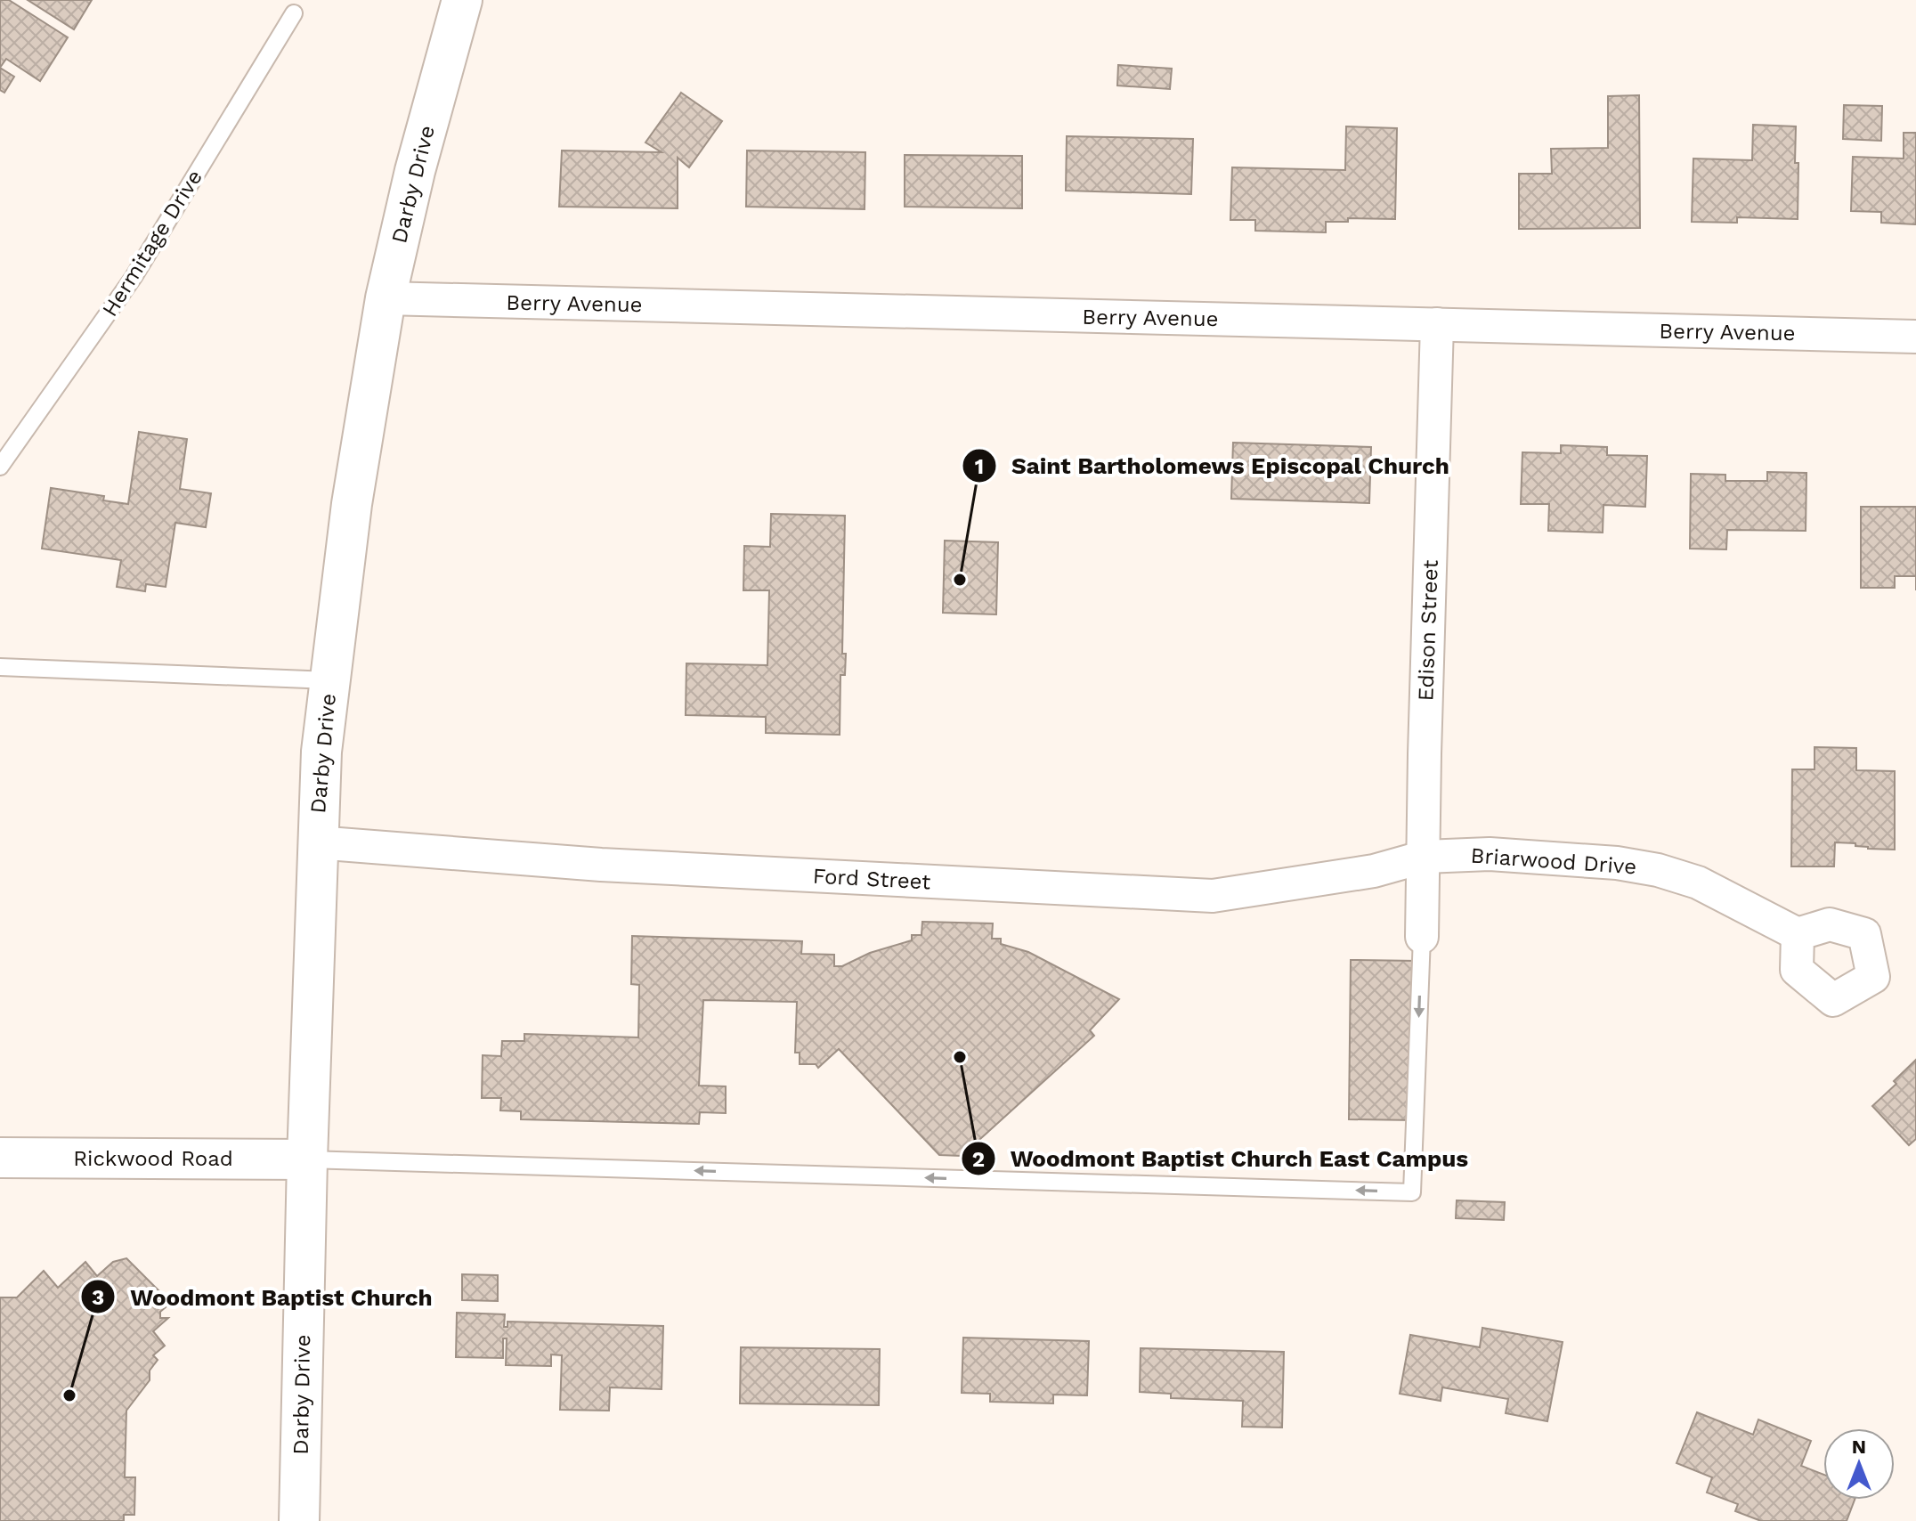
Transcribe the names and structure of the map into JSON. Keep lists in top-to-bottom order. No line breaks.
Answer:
{"streets":{"main road":["Darby Drive","Rickwood Road"],"street":["Berry Avenue","Edison Street","Briarwood Drive","Ford Street"],"lane":["Hermitage Drive"]},"crossings":[["Darby Drive","Berry Avenue"],["Darby Drive","Ford Street"],["Darby Drive","Rickwood Road"],["Berry Avenue","Edison Street"],["Edison Street","Briarwood Drive"],["Edison Street","Ford Street"],["Briarwood Drive","Ford Street"]],"places":["Saint Bartholomews Episcopal Church","Woodmont Baptist Church East Campus","Woodmont Baptist Church"],"north":"top"}
